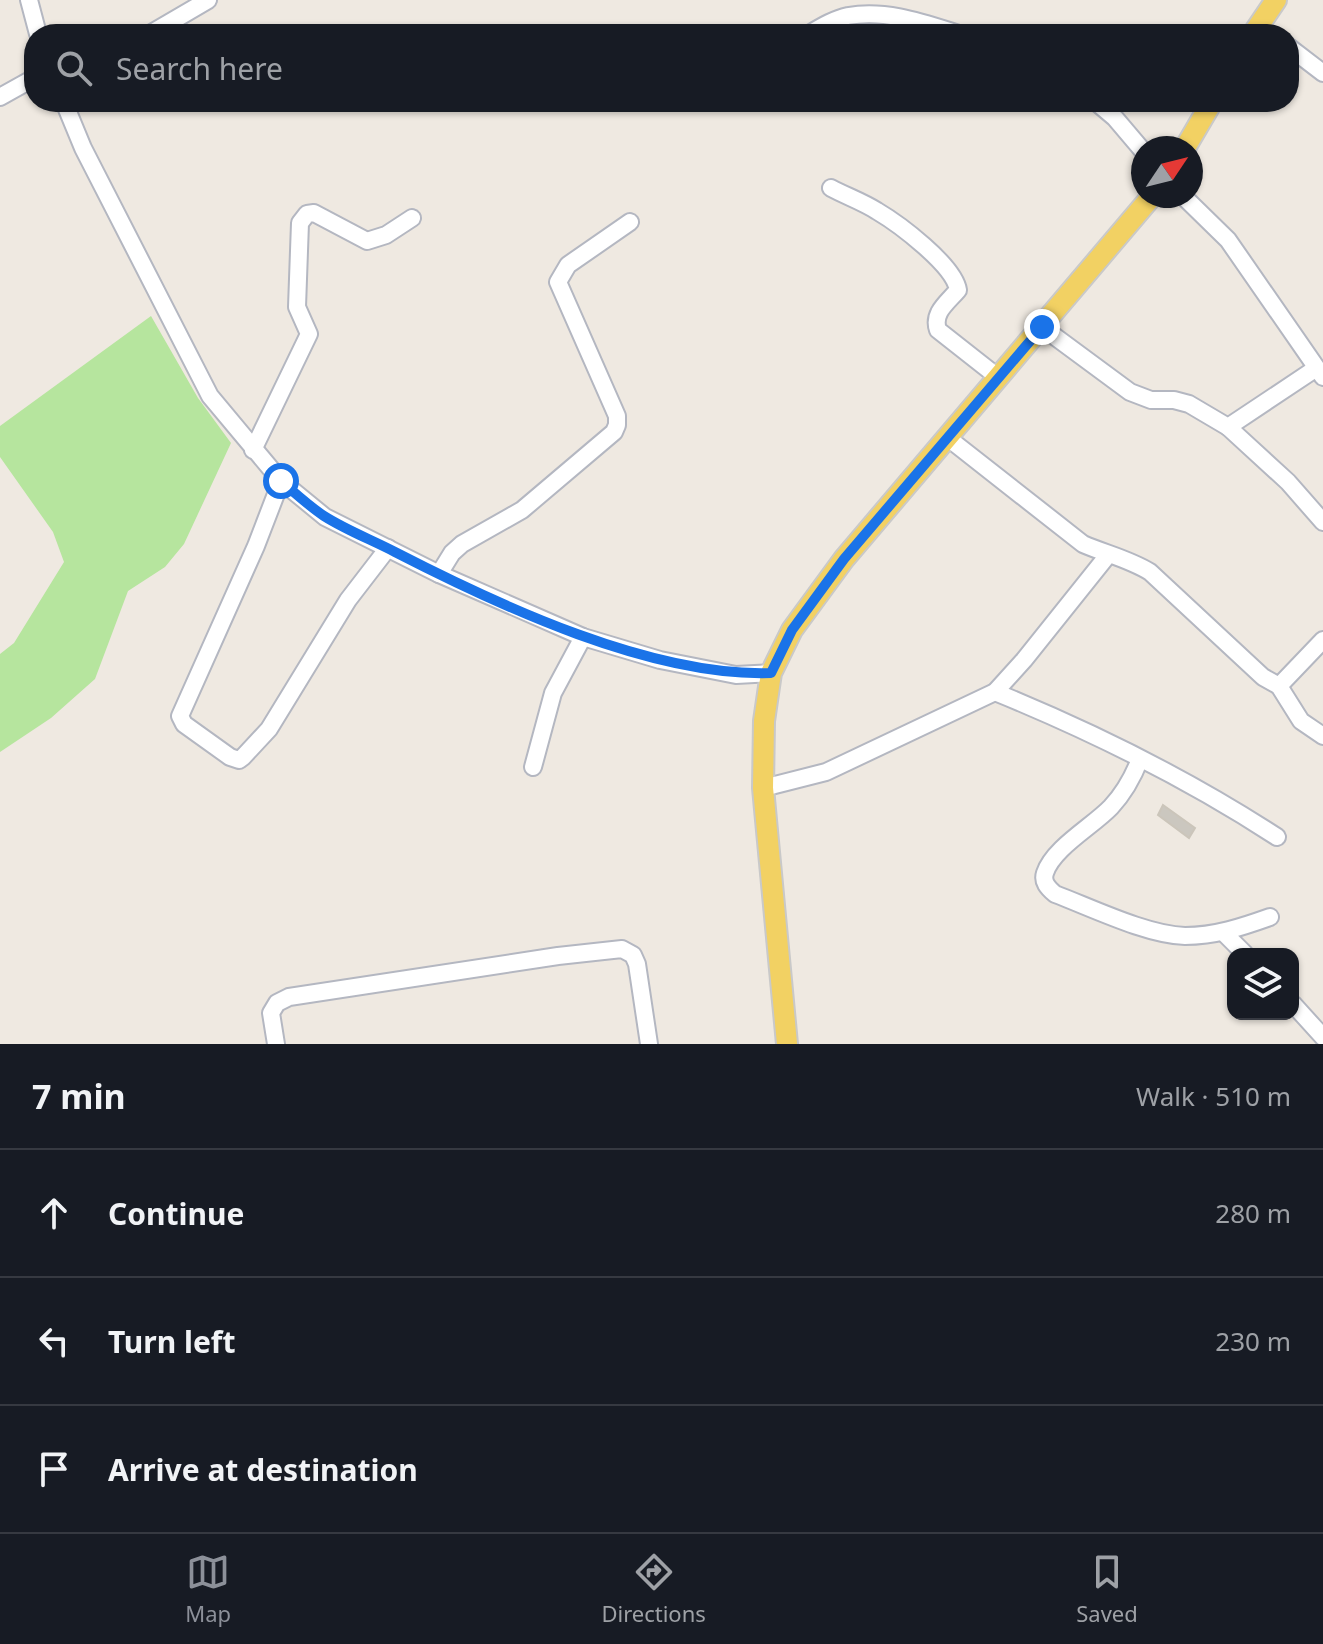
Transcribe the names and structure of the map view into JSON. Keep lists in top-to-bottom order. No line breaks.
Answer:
{"north":"top right","page":{"search":"Search here","heading":["7 min","Walk · 510 m"],"list":[["Continue","280 m"],["Turn left","230 m"],"Arrive at destination"],"nav":["Map","Directions","Saved"]}}
